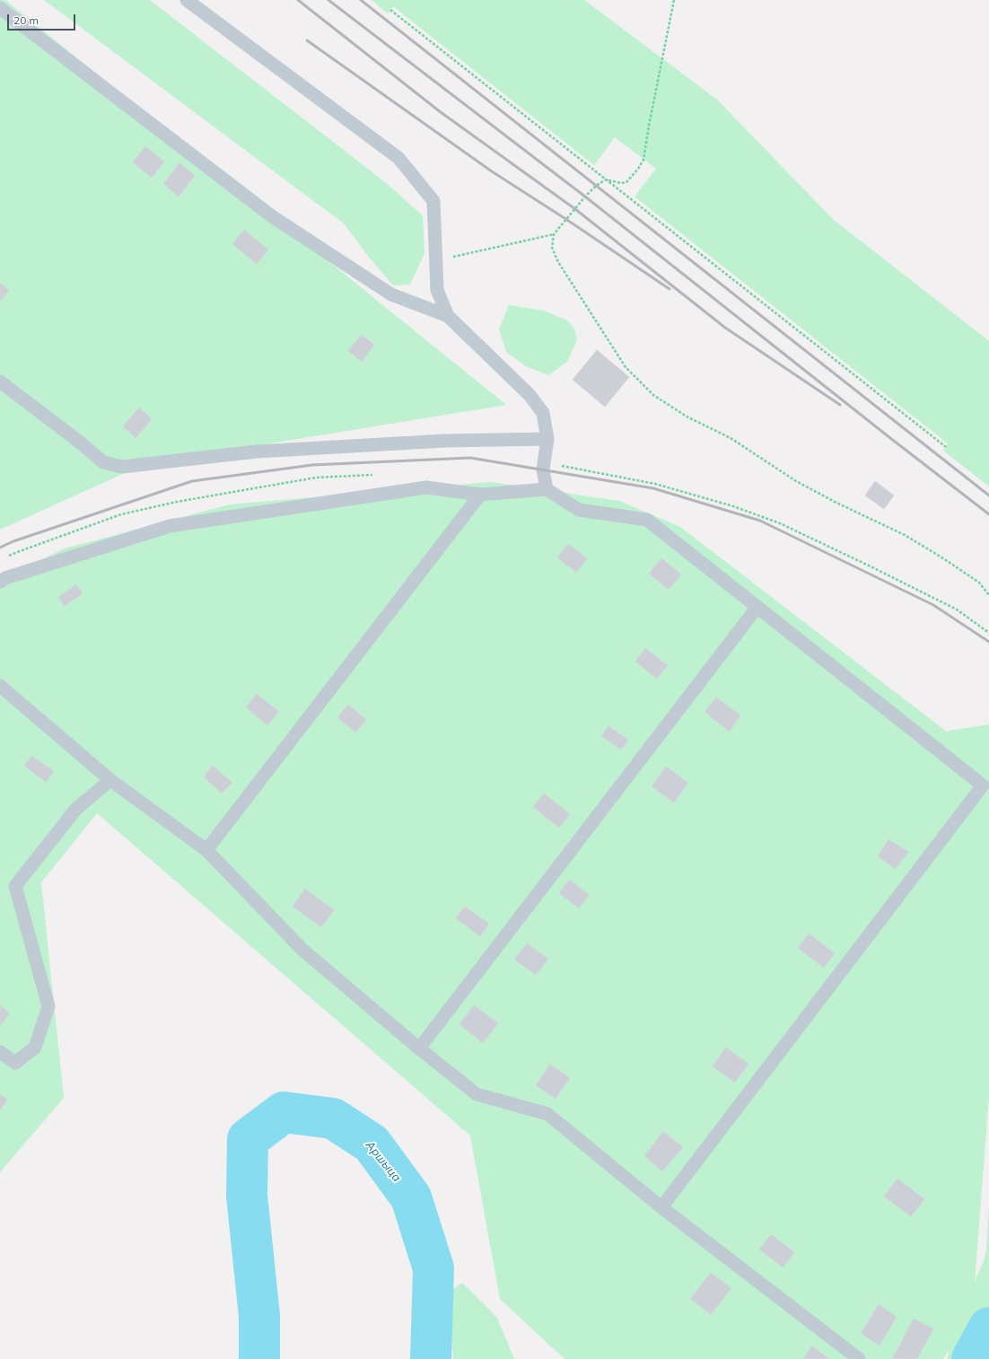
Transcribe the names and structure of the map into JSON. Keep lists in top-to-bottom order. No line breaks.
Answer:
{"water":["Аршыца"],"scale_bar":"20 m"}
